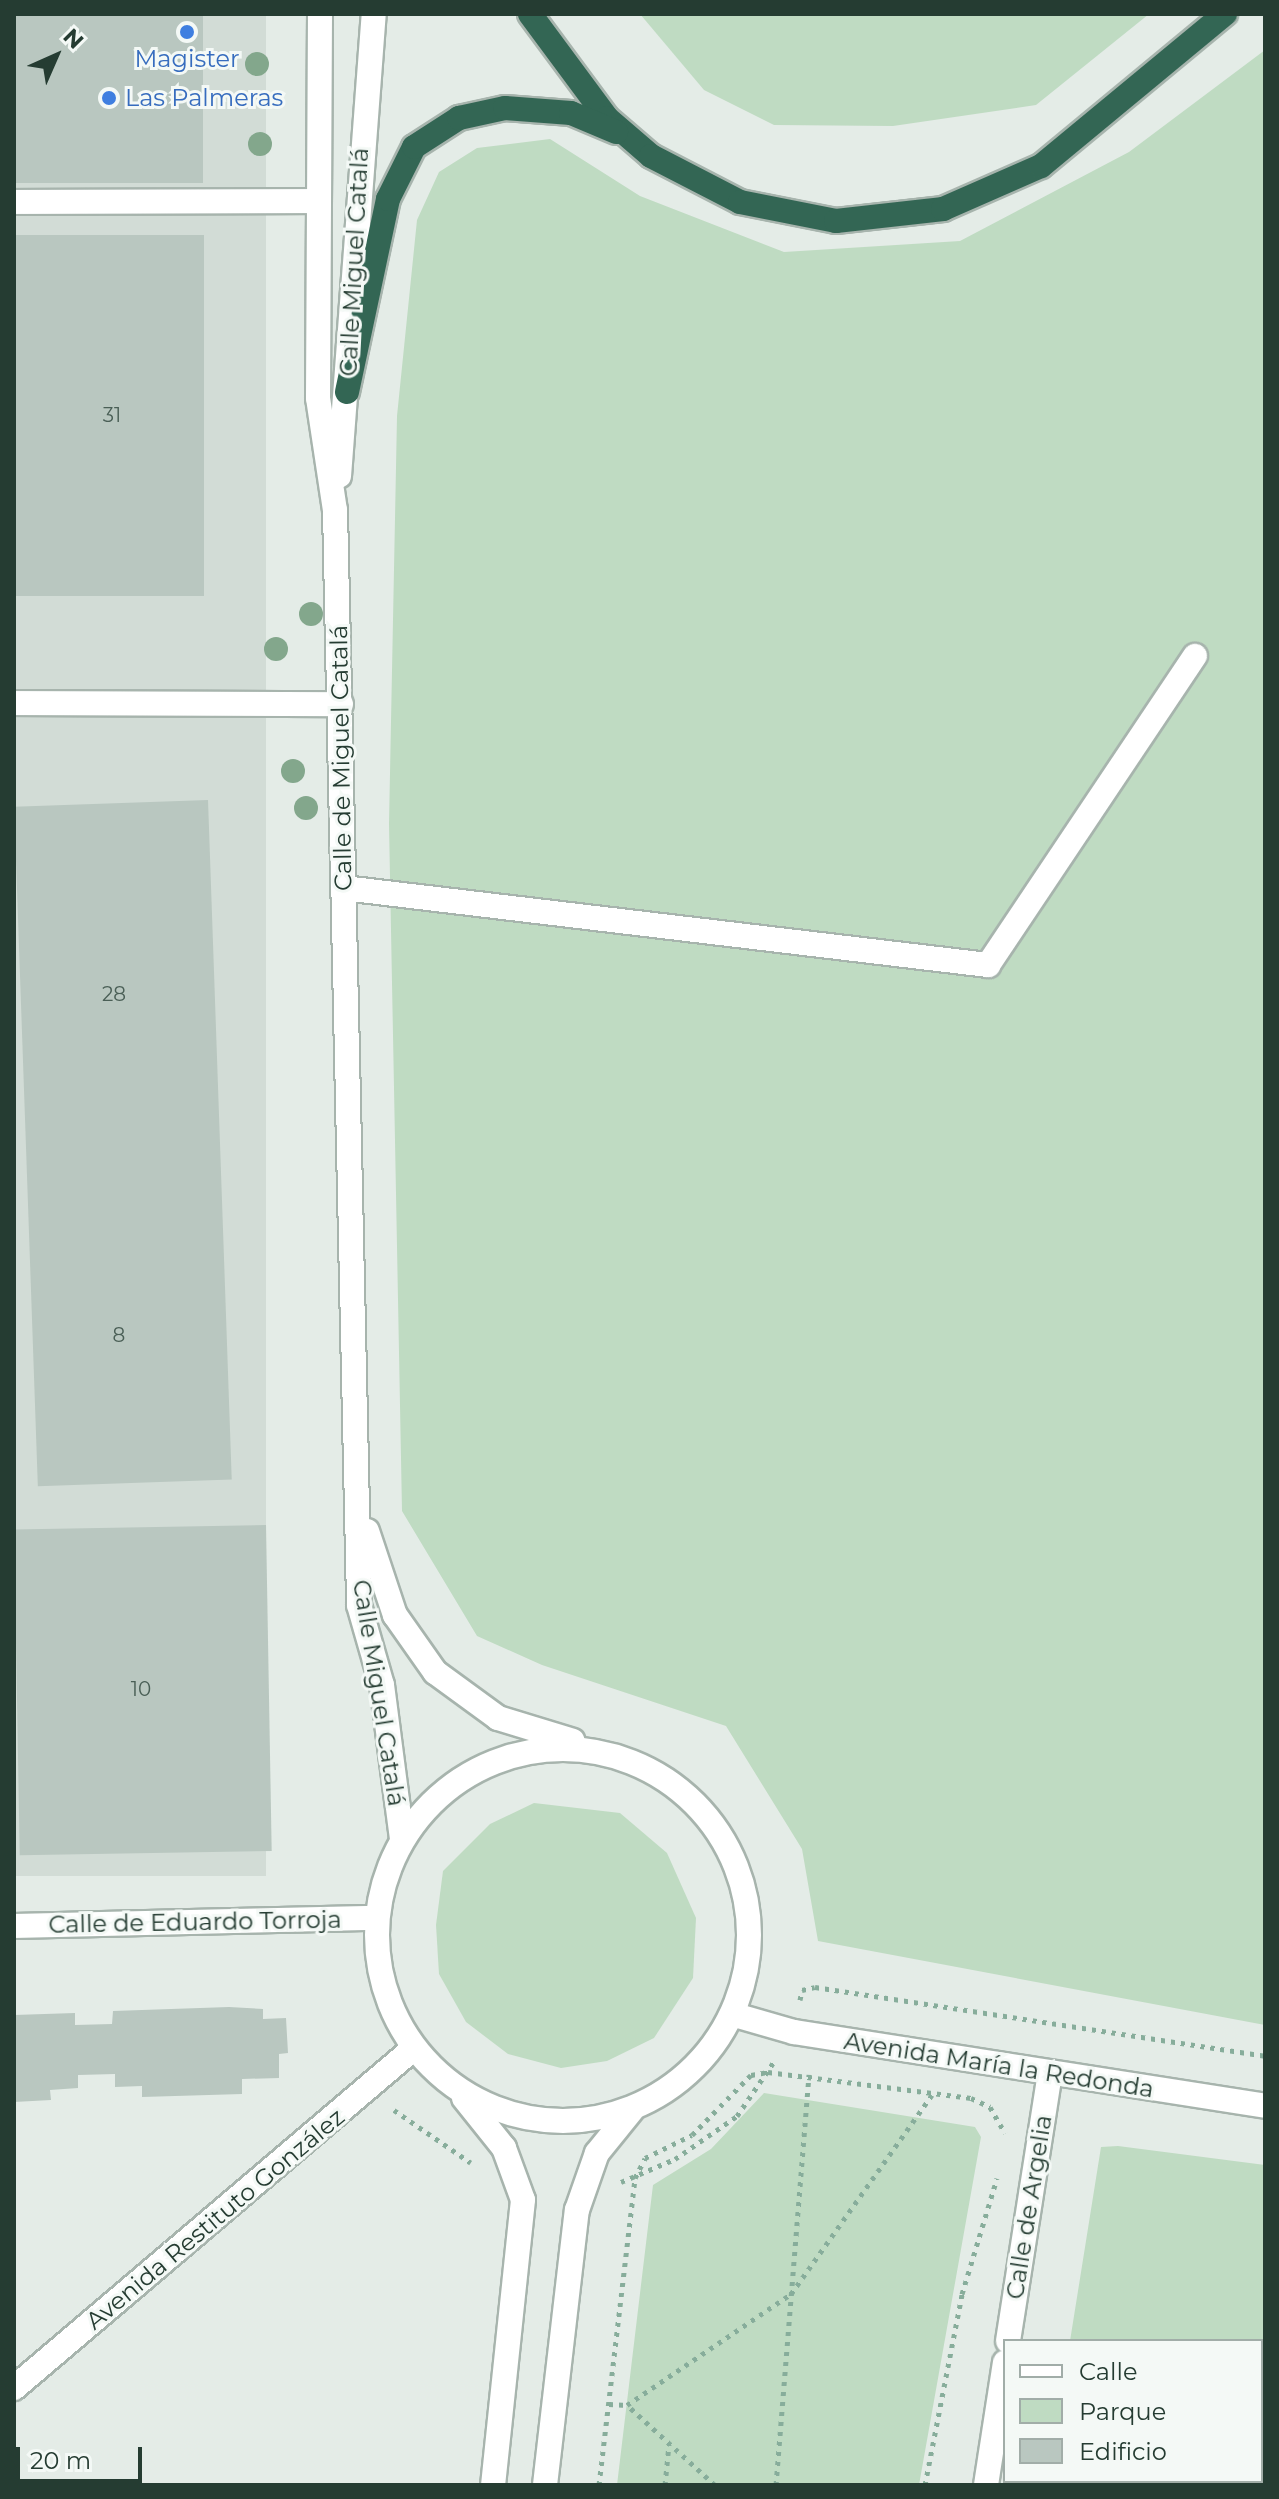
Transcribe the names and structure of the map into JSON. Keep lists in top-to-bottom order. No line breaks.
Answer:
{"streets":{"street":["Calle Miguel Catalá","Calle de Miguel Catalá","Calle de Eduardo Torroja","Avenida María la Redonda","Calle de Argelia","Avenida Restituto González"]},"crossings":[["Calle Miguel Catalá","Calle de Miguel Catalá"],["Avenida María la Redonda","Calle de Argelia"]],"places":["Magister","Las Palmeras"],"house_numbers":["31","28","8","10"],"legend":["Calle","Parque","Edificio"],"scale_bar":"20 m","north":"top right"}
